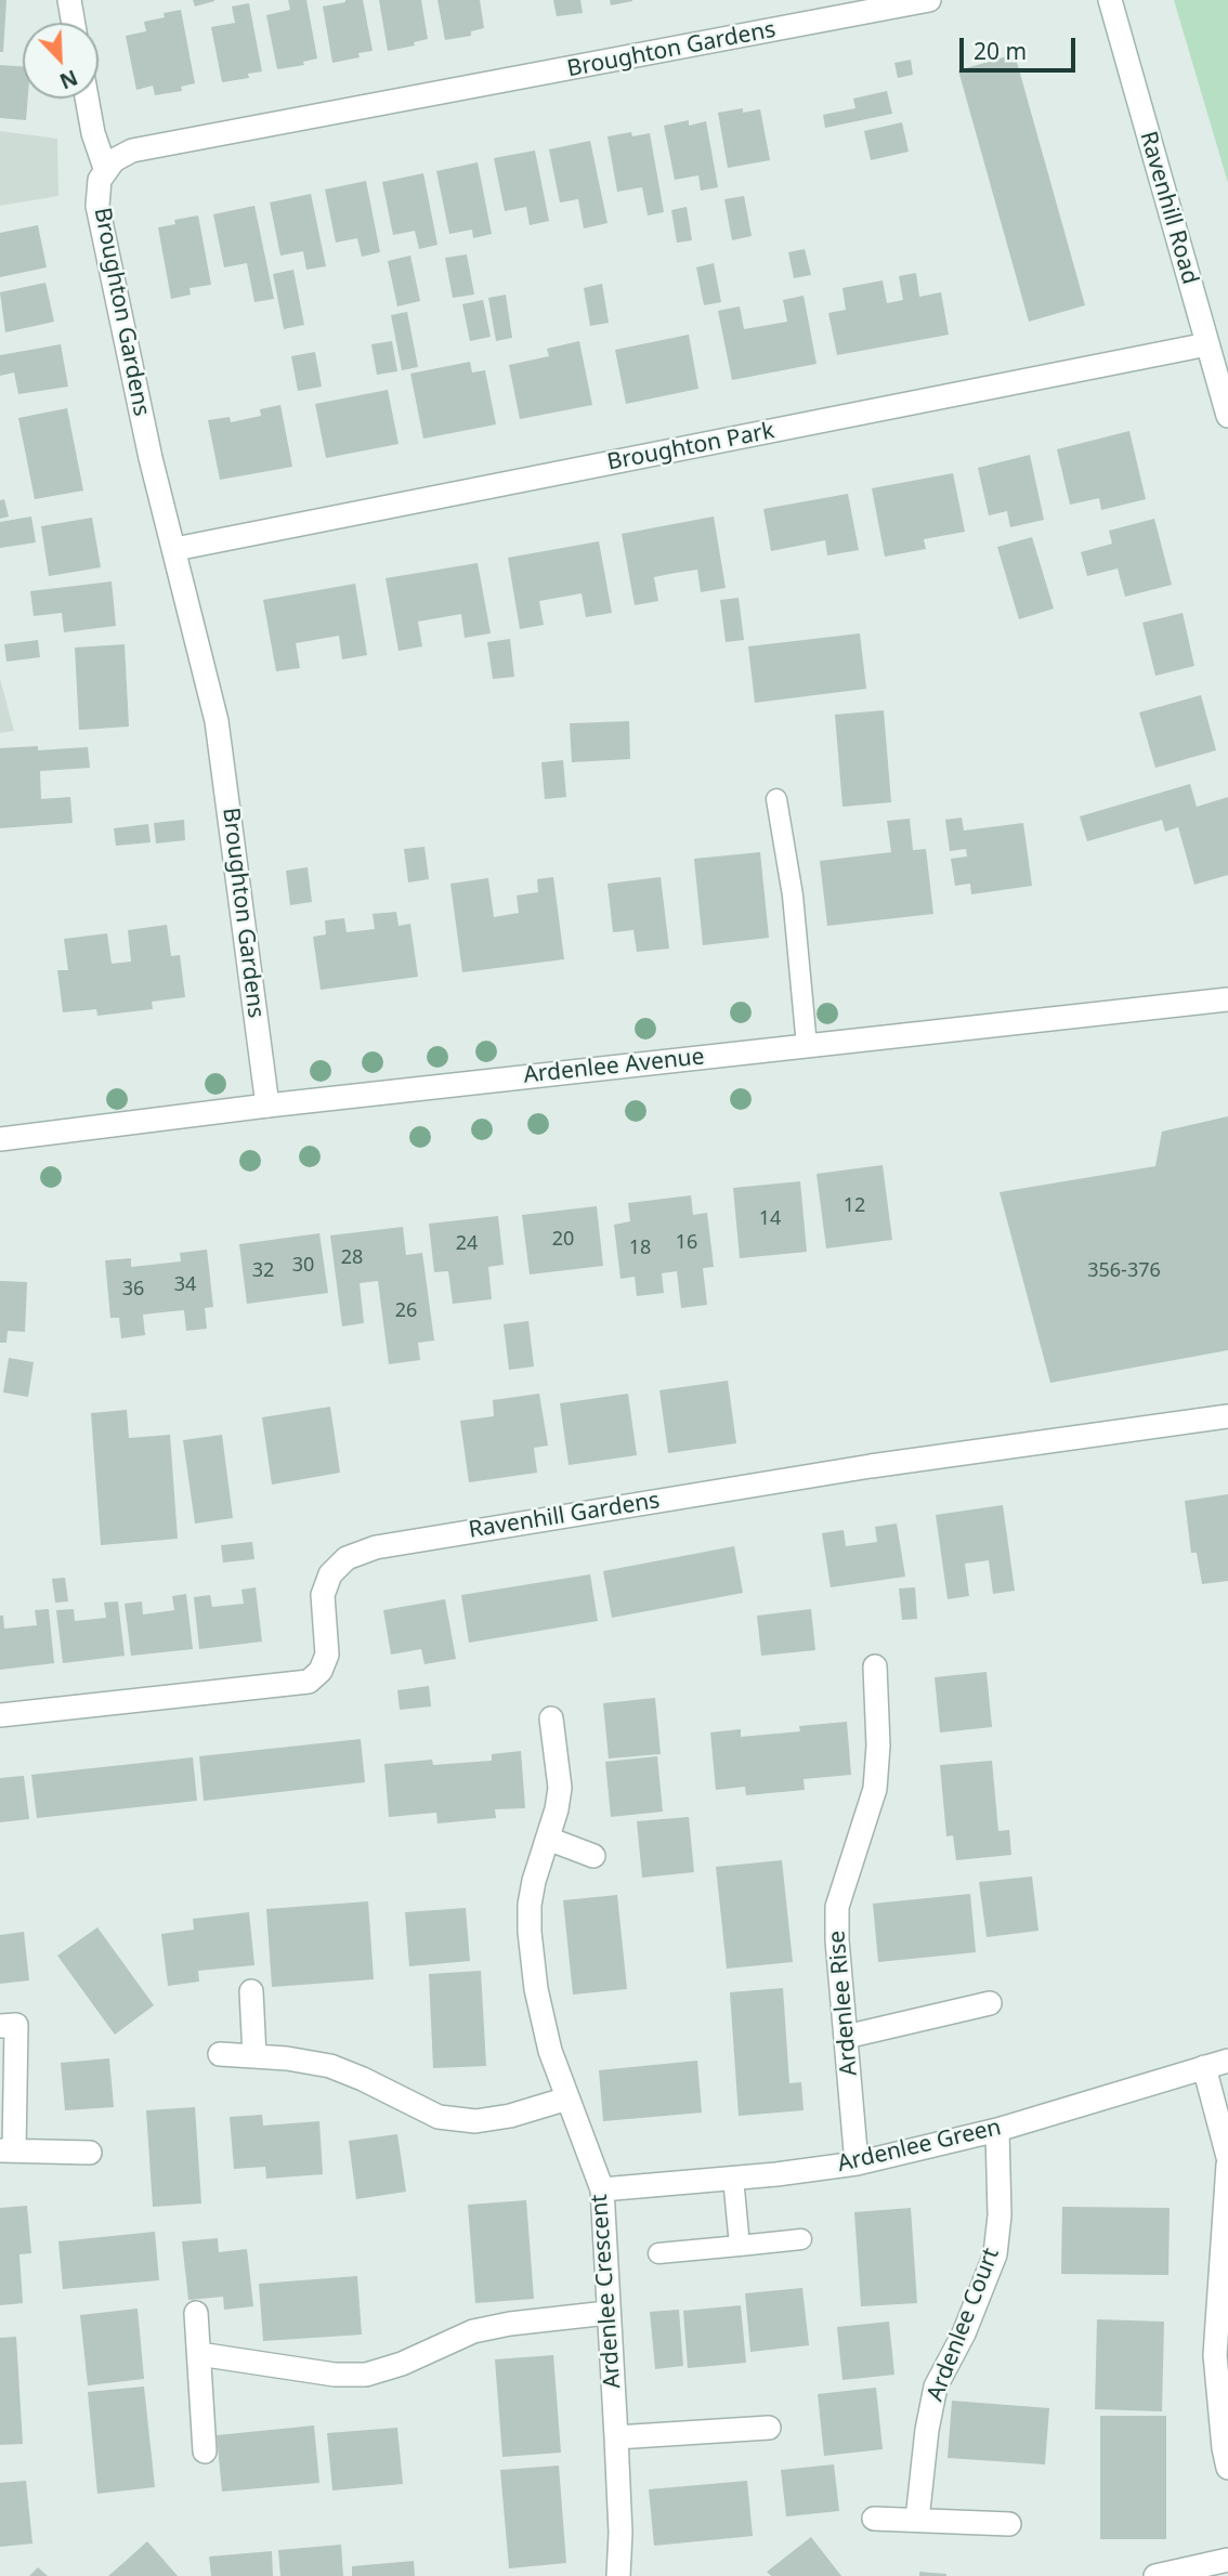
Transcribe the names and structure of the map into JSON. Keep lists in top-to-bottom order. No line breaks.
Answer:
{"streets":{"street":["Broughton Gardens","Ravenhill Road","Broughton Park","Ardenlee Avenue","Ravenhill Gardens","Ardenlee Rise","Ardenlee Green","Ardenlee Crescent","Ardenlee Court"]},"crossings":[["Broughton Gardens","Broughton Park"],["Broughton Gardens","Ardenlee Avenue"],["Ravenhill Road","Broughton Park"],["Ardenlee Rise","Ardenlee Green"],["Ardenlee Green","Ardenlee Crescent"],["Ardenlee Green","Ardenlee Court"]],"house_numbers":["12","14","20","16","24","18","28","30","32","356-376","34","36","26"],"scale_bar":"20 m","north":"bottom right"}
